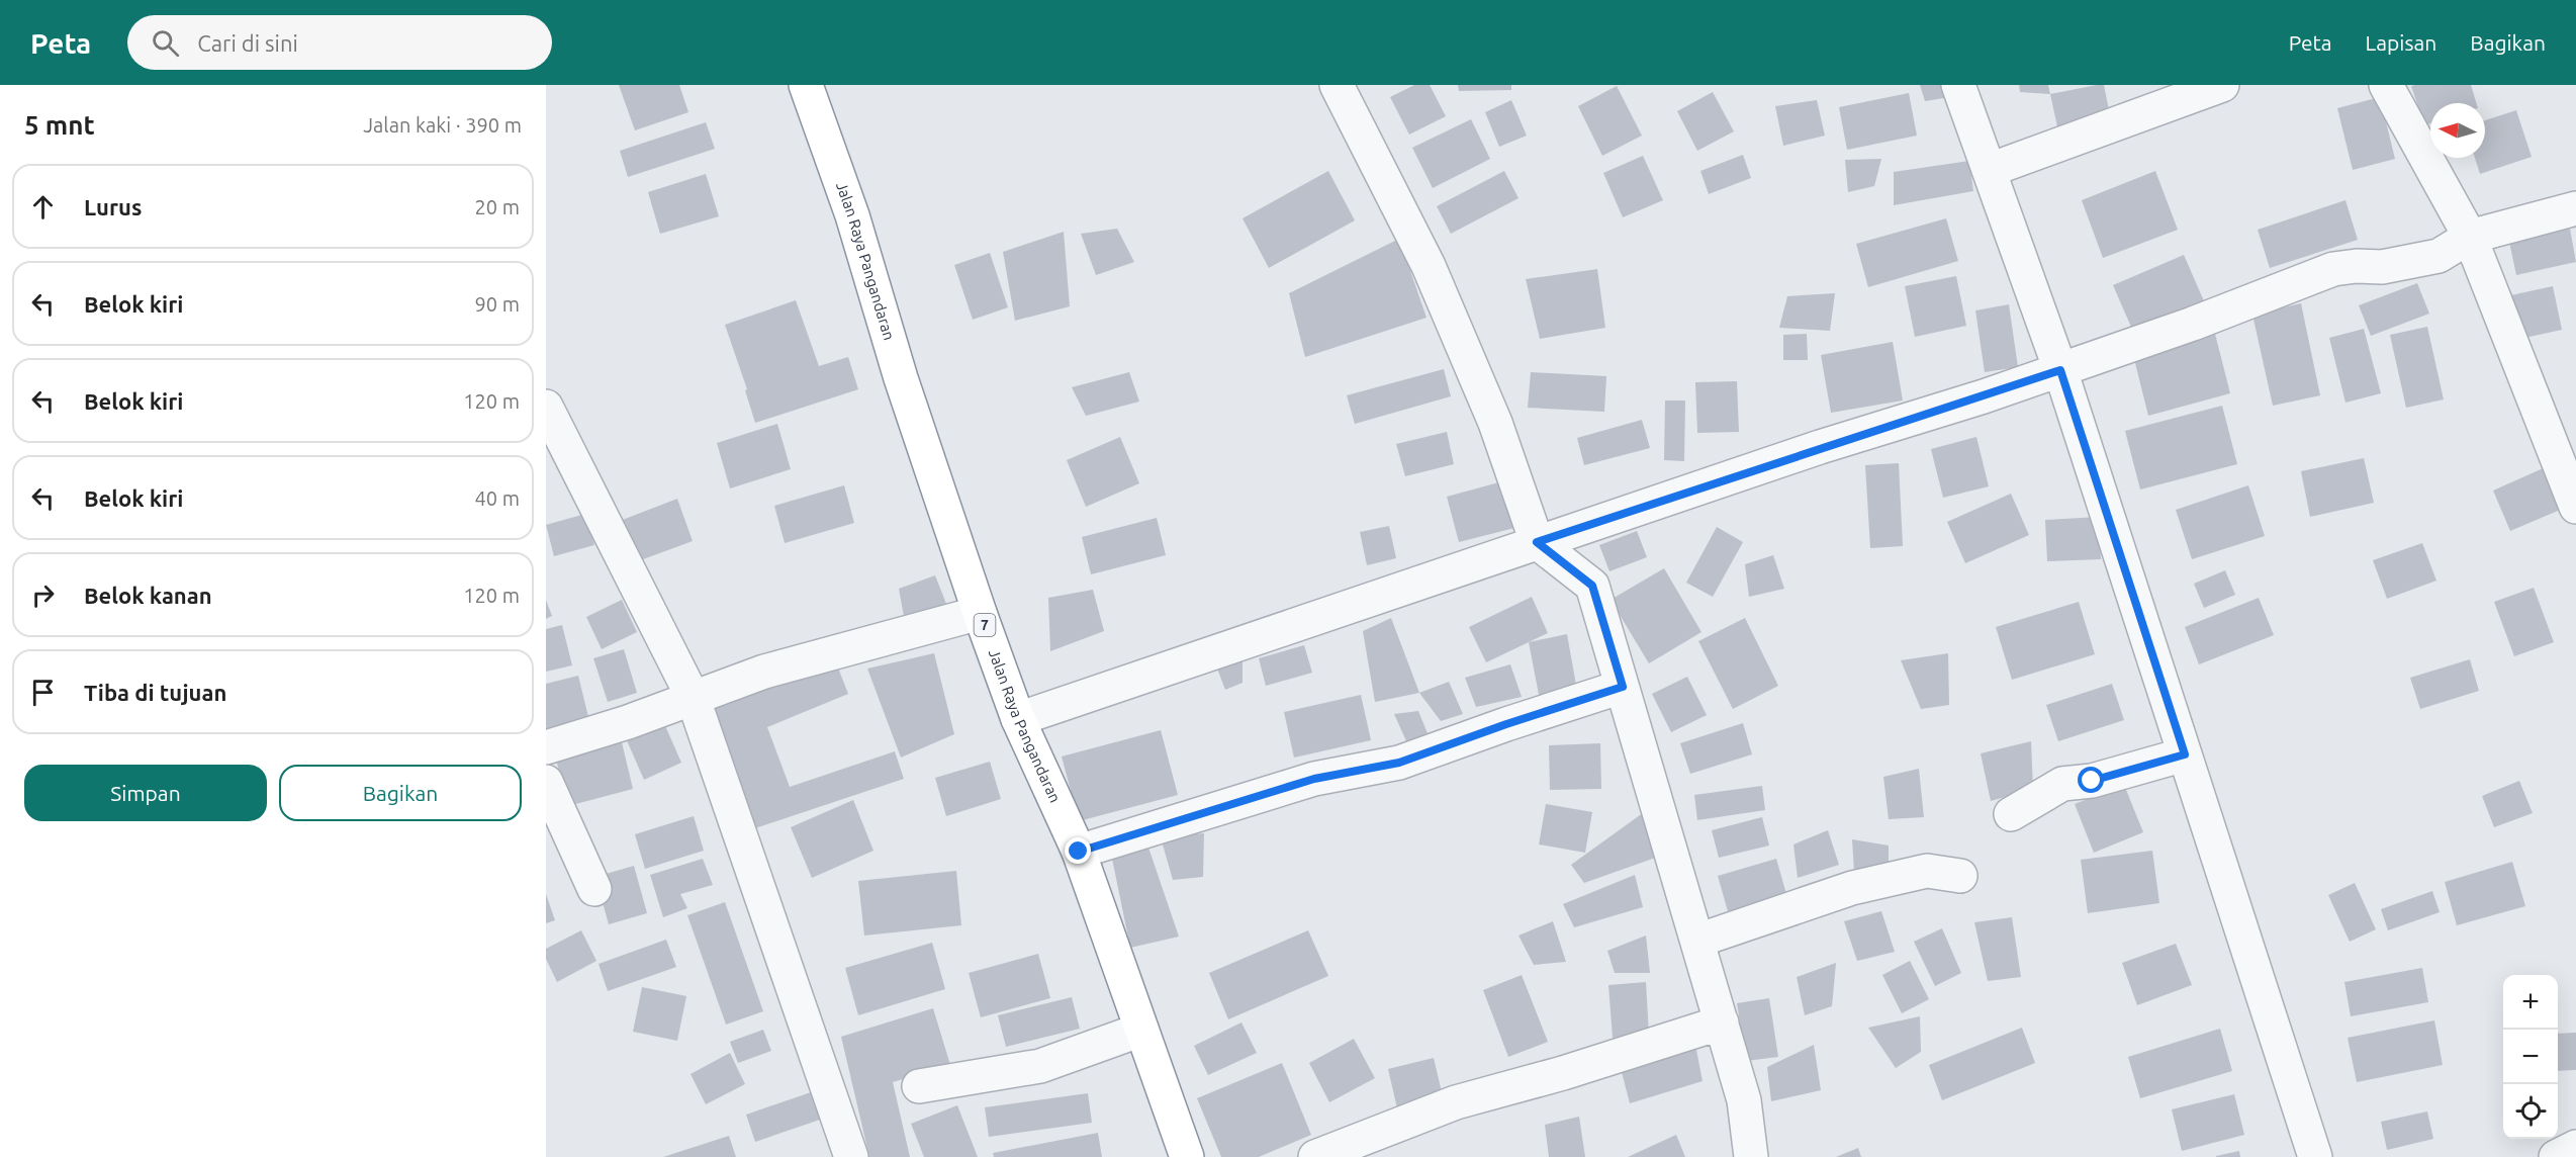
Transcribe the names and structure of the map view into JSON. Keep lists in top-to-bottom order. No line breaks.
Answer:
{"streets":{"highway":["Jalan Raya Pangandaran","7"]},"north":"left","page":{"header":"Peta","search":"Cari di sini","nav":["Peta","Lapisan","Bagikan"],"heading":["5 mnt","Jalan kaki · 390 m"],"list":[["Lurus","20 m"],["Belok kiri","90 m"],["Belok kiri","120 m"],["Belok kiri","40 m"],["Belok kanan","120 m"],"Tiba di tujuan"],"buttons":["Simpan","Bagikan"],"map_buttons":["+","−"]}}
